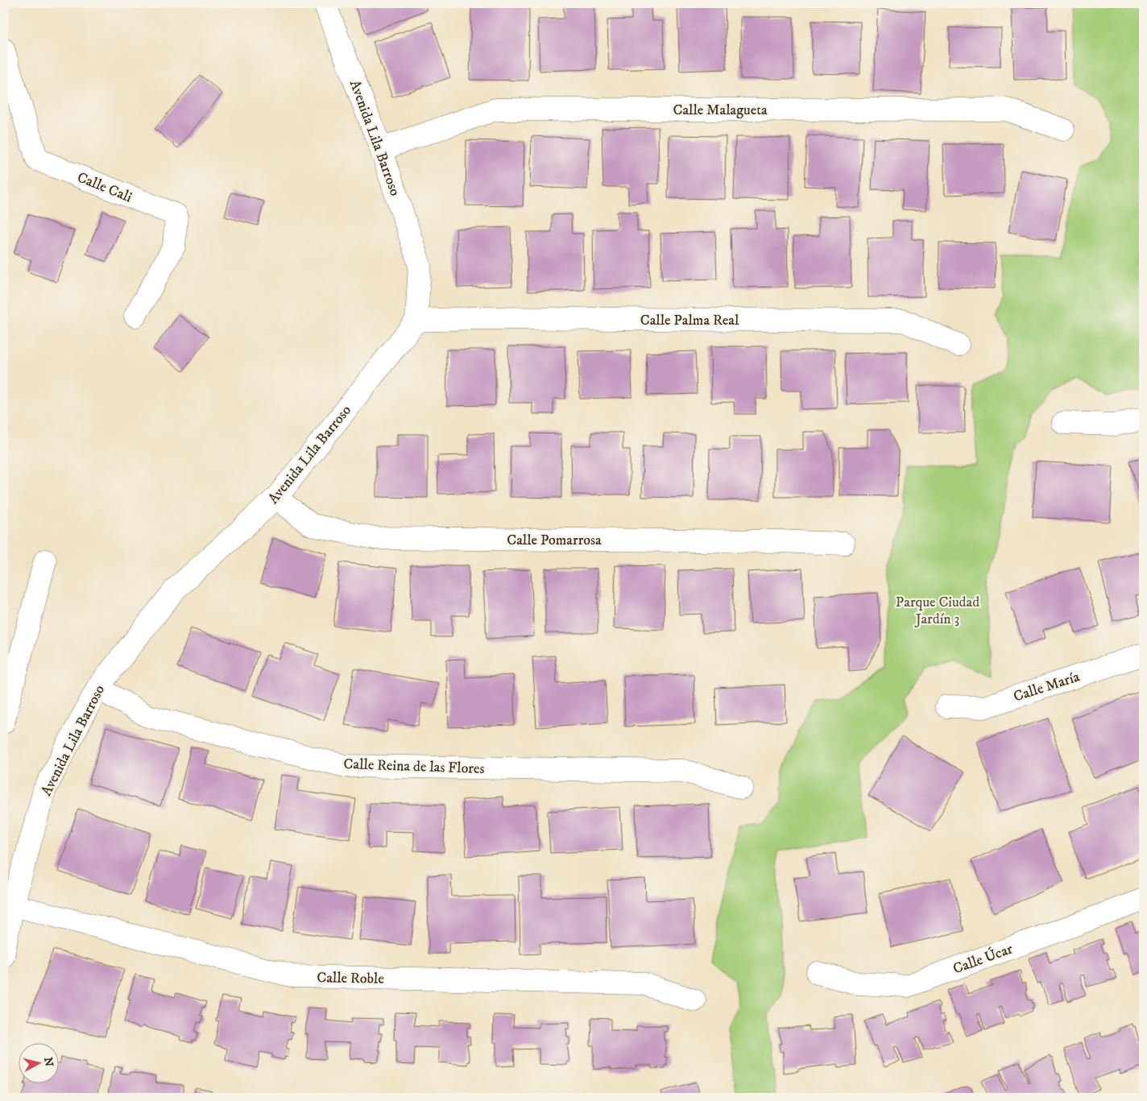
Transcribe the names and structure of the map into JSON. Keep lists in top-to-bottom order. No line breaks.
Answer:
{"streets":{"street":["Calle Malagueta","Avenida Lila Barroso","Calle Cali","Calle Palma Real","Calle Pomarrosa","Calle María","Calle Reina de las Flores","Calle Úcar","Calle Roble"]},"crossings":[["Calle Malagueta","Avenida Lila Barroso"],["Avenida Lila Barroso","Calle Palma Real"],["Avenida Lila Barroso","Calle Pomarrosa"],["Avenida Lila Barroso","Calle Reina de las Flores"],["Avenida Lila Barroso","Calle Roble"]],"parks":["Parque Ciudad Jardín 3"],"north":"right"}
